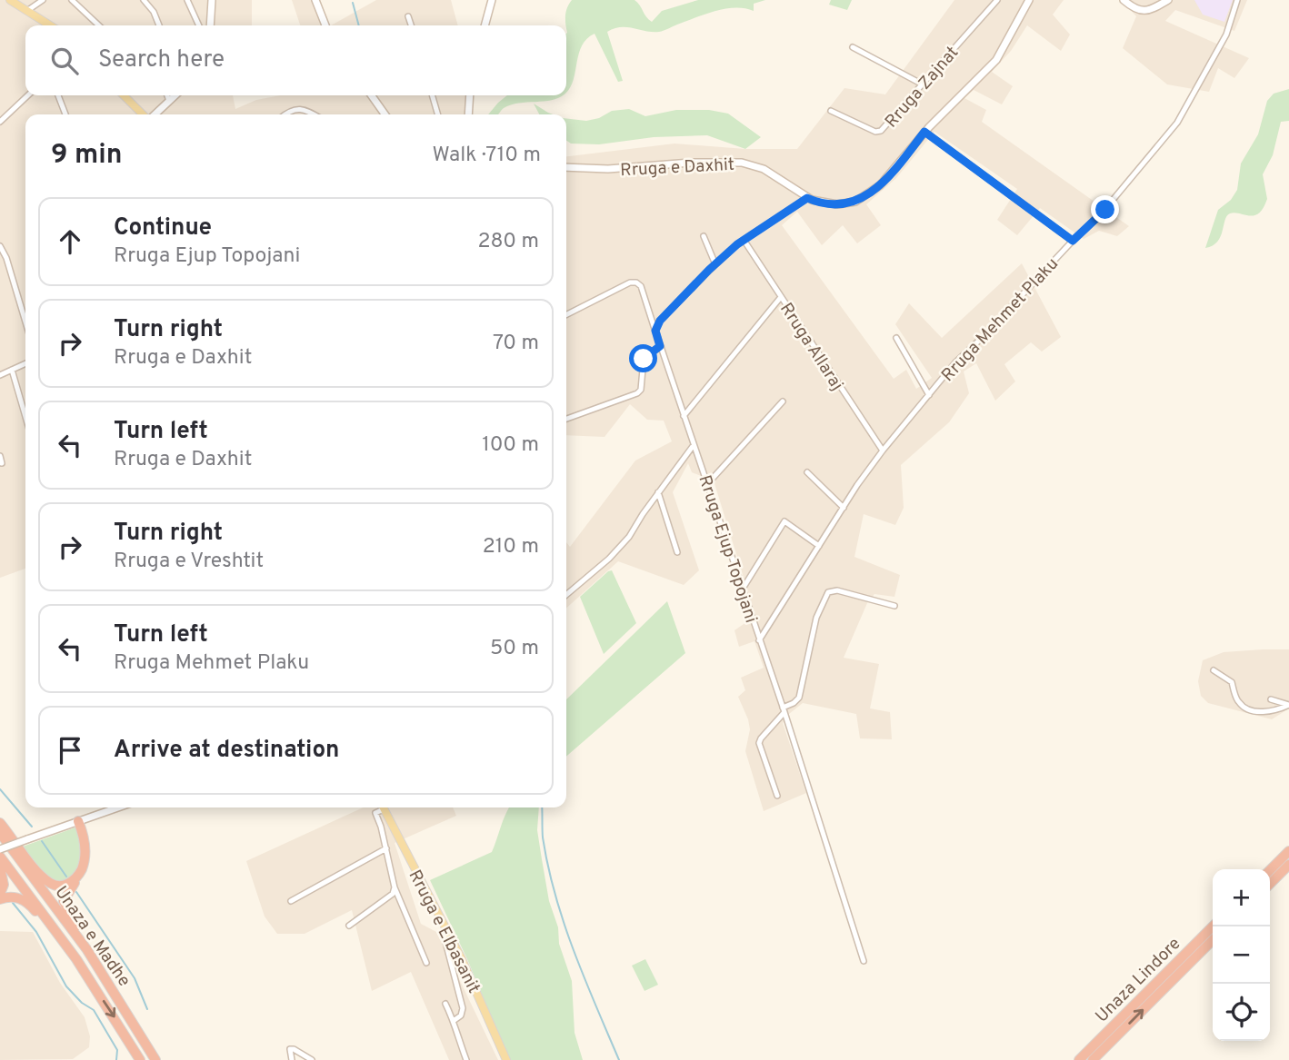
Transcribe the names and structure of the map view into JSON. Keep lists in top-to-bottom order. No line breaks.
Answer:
{"streets":{"highway":["Unaza e Madhe","Unaza Lindore"],"main road":["Rruga e Elbasanit"],"street":["Rruga Zajnat","Rruga e Daxhit","Rruga Mehmet Plaku","Rruga Allaraj","Rruga Ejup Topojani"]},"crossings":[["Rruga Mehmet Plaku","Rruga Allaraj"],["Rruga Mehmet Plaku","Rruga Ejup Topojani"]],"page":{"search":"Search here","heading":["9 min","Walk · 710 m"],"list":[["Continue","Rruga Ejup Topojani","280 m"],["Turn right","Rruga e Daxhit","70 m"],["Turn left","Rruga e Daxhit","100 m"],["Turn right","Rruga e Vreshtit","210 m"],["Turn left","Rruga Mehmet Plaku","50 m"],"Arrive at destination"],"map_buttons":["+","−"]}}
